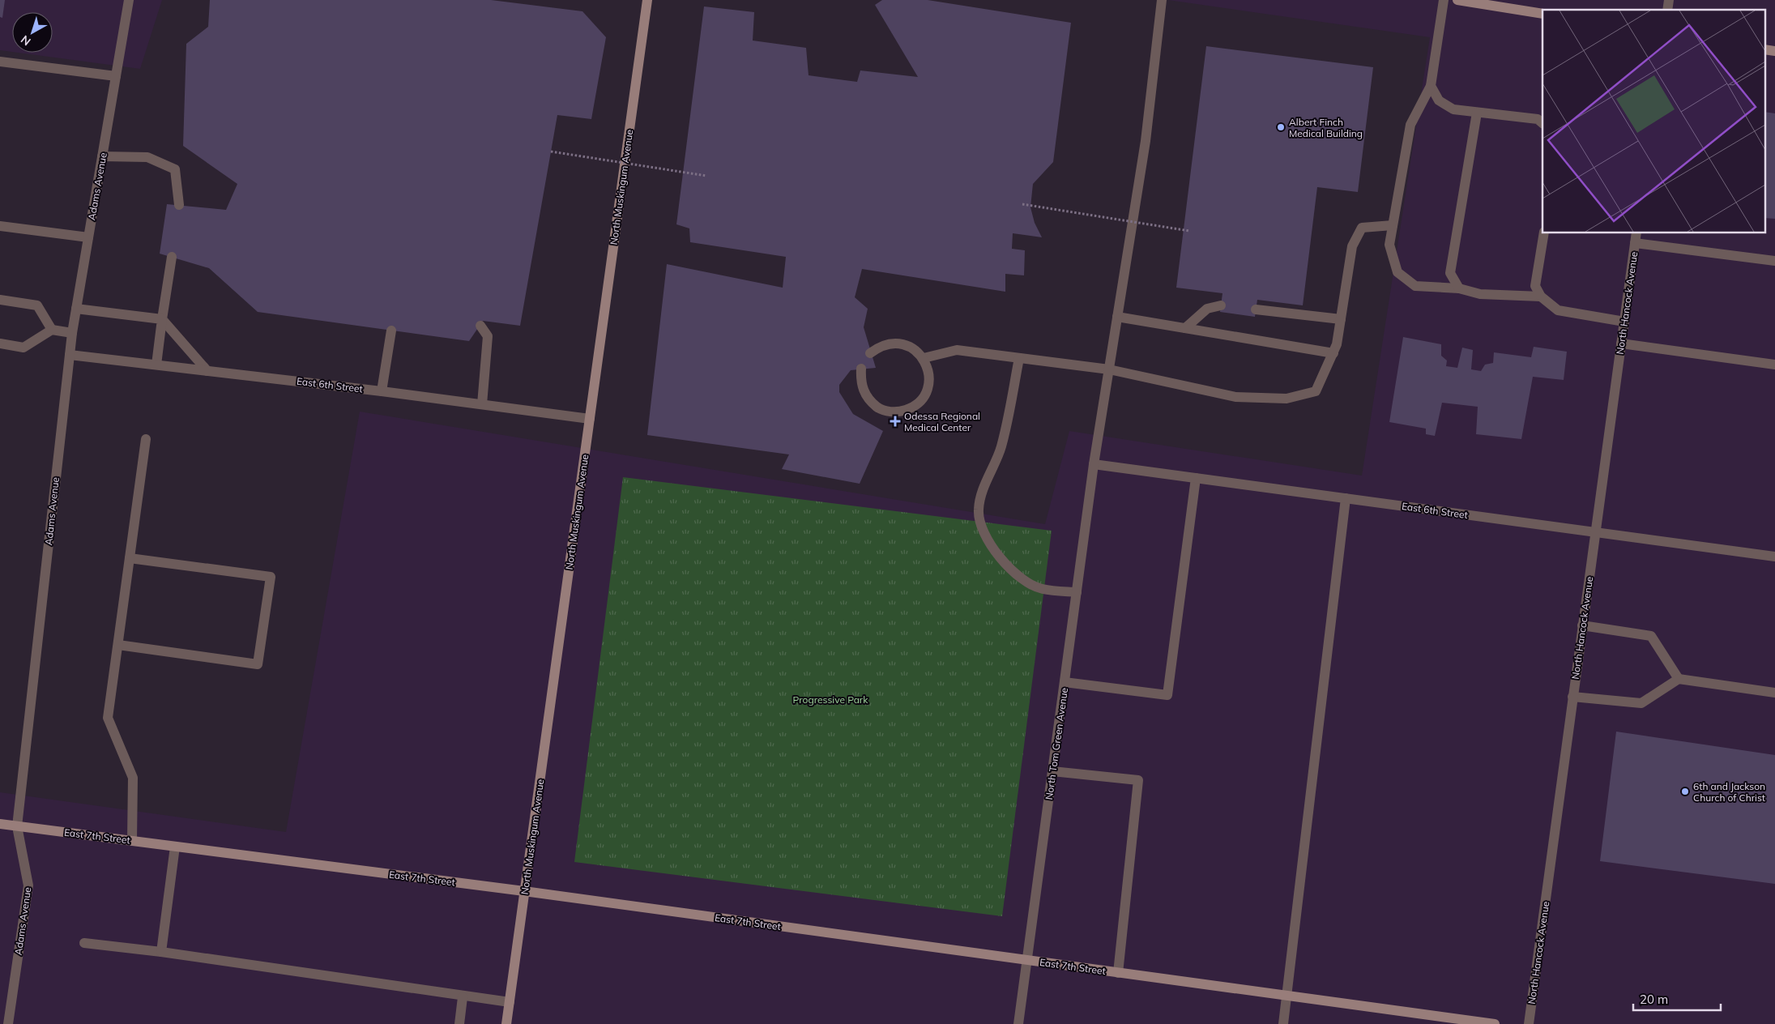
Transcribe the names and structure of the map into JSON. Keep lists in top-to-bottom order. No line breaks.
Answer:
{"streets":{"street":["Adams Avenue","North Muskingum Avenue","North Hancock Avenue","East 6th Street","North Tom Green Avenue","East 7th Street"]},"crossings":[["Adams Avenue","East 6th Street"],["Adams Avenue","East 7th Street"],["North Muskingum Avenue","East 6th Street"],["North Muskingum Avenue","East 7th Street"],["North Hancock Avenue","East 6th Street"],["East 6th Street","North Tom Green Avenue"],["North Tom Green Avenue","East 7th Street"]],"parks":["Progressive Park"],"places":{"other":["Albert Finch Medical Building","6th and Jackson Church of Christ"],"health":["Odessa Regional Medical Center"]},"scale_bar":"20 m","north":"bottom left"}
